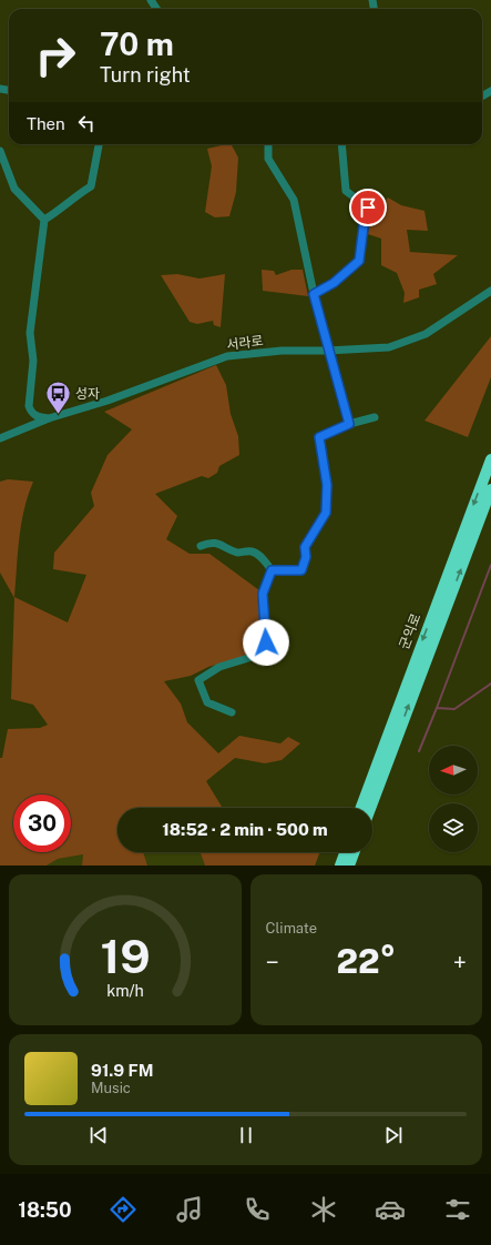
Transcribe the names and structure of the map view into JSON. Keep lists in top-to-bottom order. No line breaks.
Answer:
{"streets":{"highway":["군익로"],"street":["서라로"]},"places":{"bus stop":["성자"]},"north":"left","page":{"turn":["70 m","Turn right"],"then":"Then","limit":"30","trip":"18:52 · 2 min · 500 m","tile":"Climate","heat":["−","22°","+"],"song":["91.9 FM","Music"],"tabs":"18:50","gauge":["19","km/h"]}}
